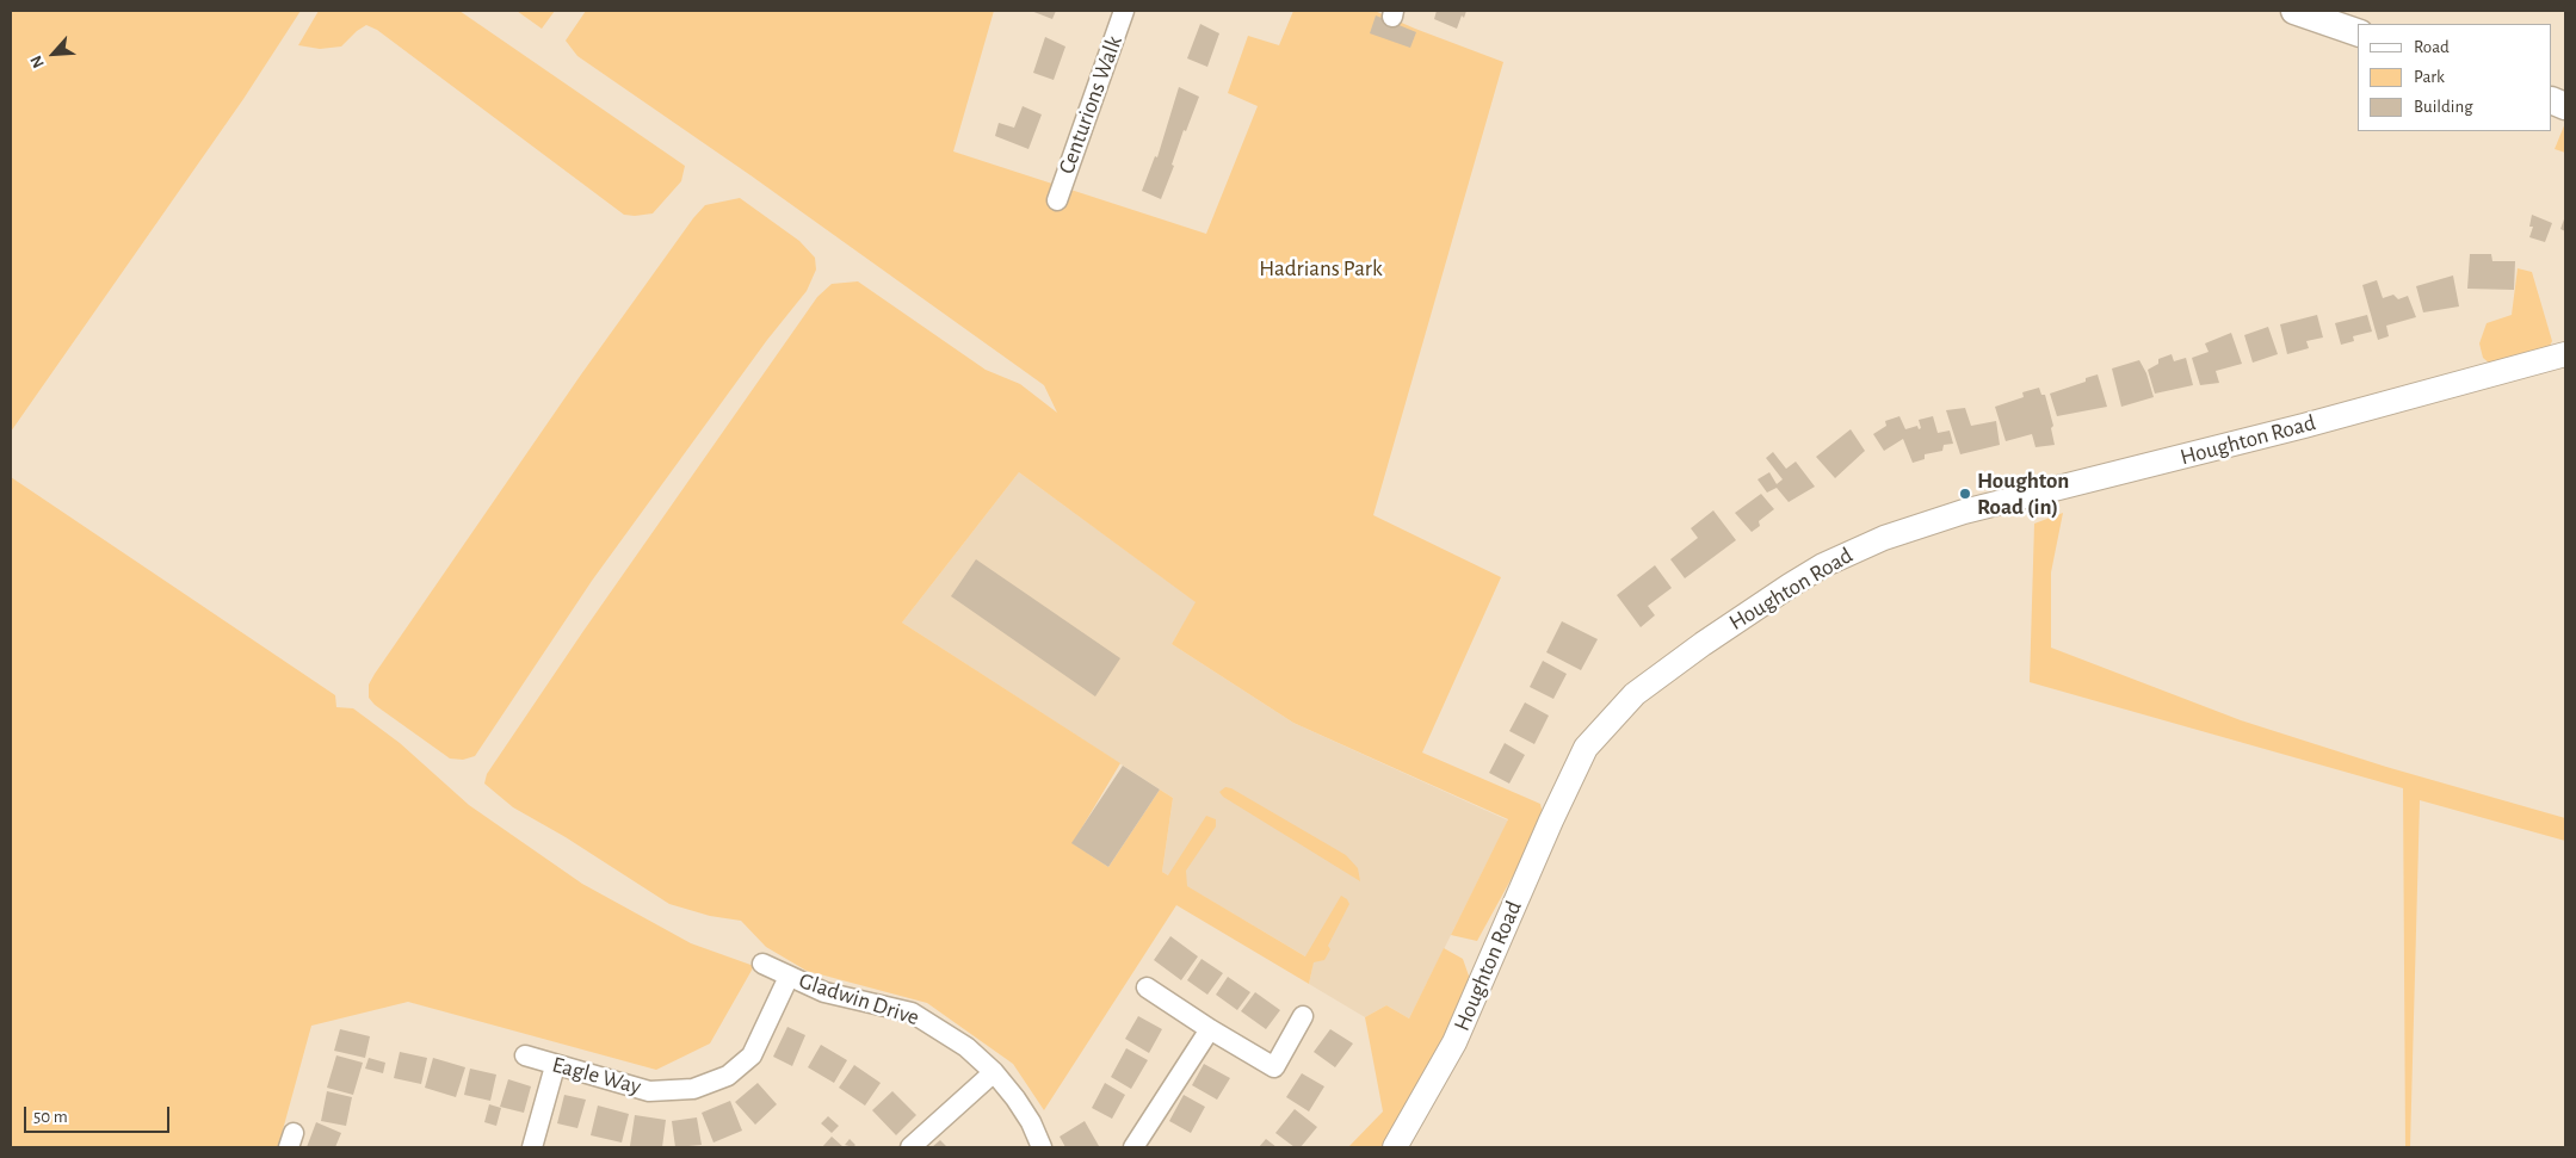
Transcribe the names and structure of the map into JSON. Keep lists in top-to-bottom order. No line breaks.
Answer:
{"streets":{"street":["Centurions Walk","Houghton Road","Gladwin Drive","Eagle Way"]},"crossings":[["Gladwin Drive","Eagle Way"]],"parks":["Hadrians Park"],"places":["Houghton Road (in)"],"legend":["Road","Park","Building"],"scale_bar":"50 m","north":"bottom left"}
